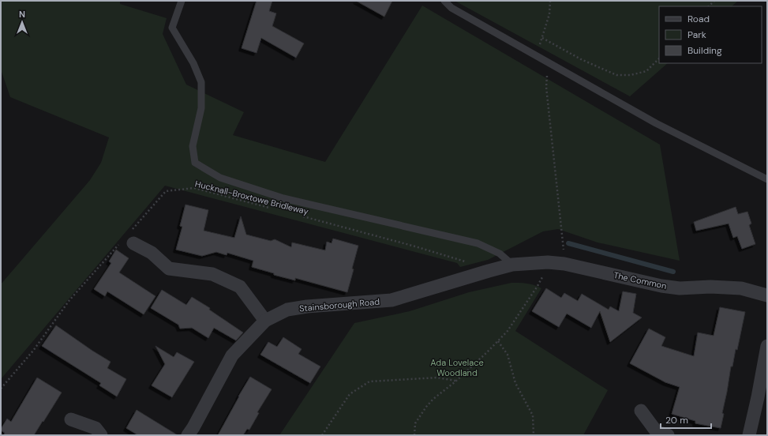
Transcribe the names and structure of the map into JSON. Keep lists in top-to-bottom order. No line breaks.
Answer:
{"streets":{"street":["The Common","Stainsborough Road"],"path":["Hucknall-Broxtowe Bridleway"]},"crossings":[["Hucknall-Broxtowe Bridleway","Stainsborough Road"],["The Common","Stainsborough Road"]],"parks":["Ada Lovelace Woodland"],"legend":["Road","Park","Building"],"scale_bar":"20 m","north":"top"}
